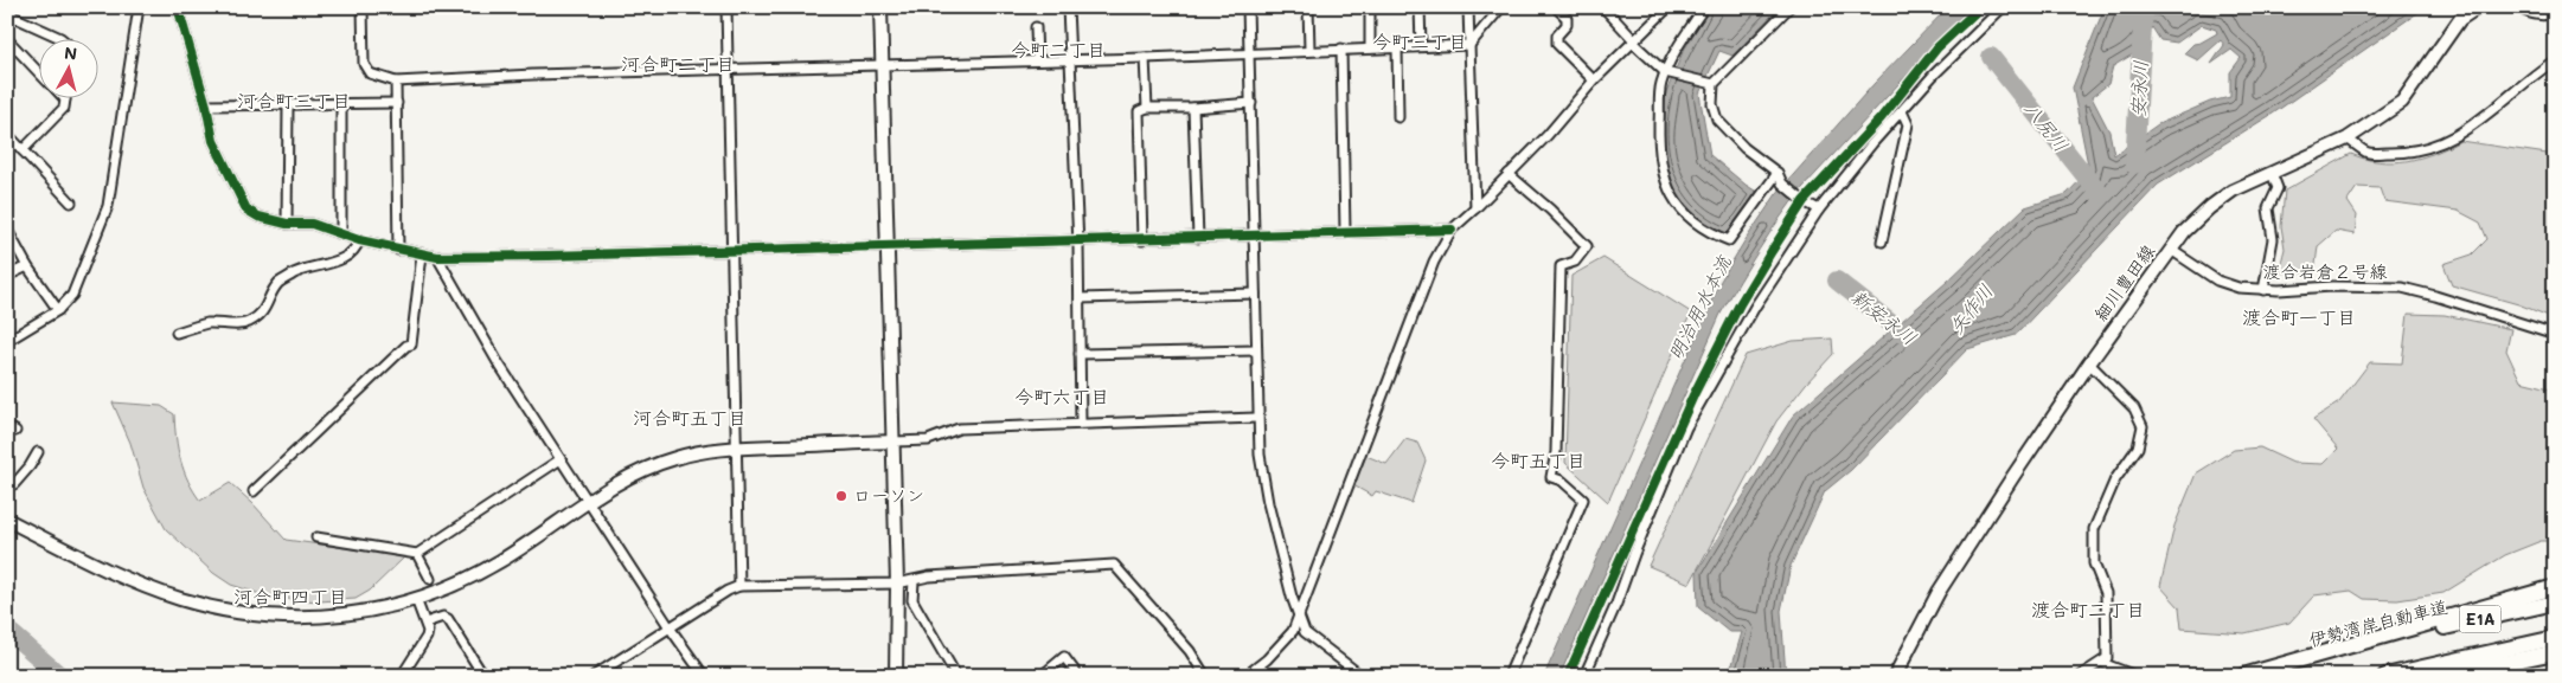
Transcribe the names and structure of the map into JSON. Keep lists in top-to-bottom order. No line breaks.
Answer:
{"streets":{"highway":["E1A","伊勢湾岸自動車道"],"street":["渡合岩倉２号線","細川豊田線"]},"crossings":[["渡合岩倉２号線","細川豊田線"]],"districts":["今町三丁目","今町二丁目","河合町二丁目","河合町三丁目","渡合町一丁目","今町六丁目","河合町五丁目","今町五丁目","河合町四丁目","渡合町二丁目"],"water":["安永川","八尻川","明治用水本流","矢作川","新安永川"],"places":["ローソン"],"north":"top"}
